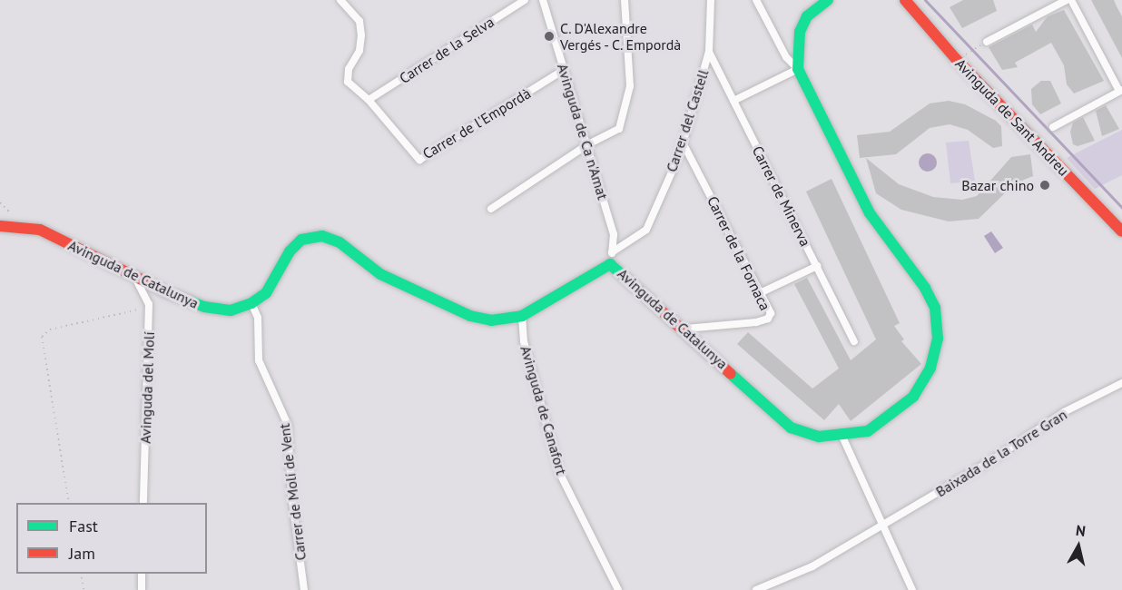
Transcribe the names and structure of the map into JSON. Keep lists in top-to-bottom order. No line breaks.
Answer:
{"streets":{"street":["Carrer de la Selva","Avinguda de Sant Andreu","Carrer del Castell","Carrer de l'Empordà","Avinguda de Ca n'Amat","Carrer de Minerva","Carrer de la Fornaca","Avinguda de Catalunya","Avinguda del Molí","Avinguda de Canafort","Baixada de la Torre Gran","Carrer de Molí de Vent"]},"crossings":[["Carrer de la Selva","Carrer de l'Empordà"],["Carrer del Castell","Avinguda de Ca n'Amat"],["Carrer del Castell","Carrer de Minerva"],["Carrer del Castell","Carrer de la Fornaca"],["Carrer del Castell","Avinguda de Catalunya"],["Carrer de l'Empordà","Avinguda de Ca n'Amat"],["Avinguda de Ca n'Amat","Avinguda de Catalunya"],["Carrer de la Fornaca","Avinguda de Catalunya"],["Avinguda de Catalunya","Avinguda de Canafort"],["Avinguda de Catalunya","Carrer de Molí de Vent"]],"places":["C. D'Alexandre Vergés - C. Empordà","Bazar chino"],"legend":["Fast","Jam"],"north":"top"}
